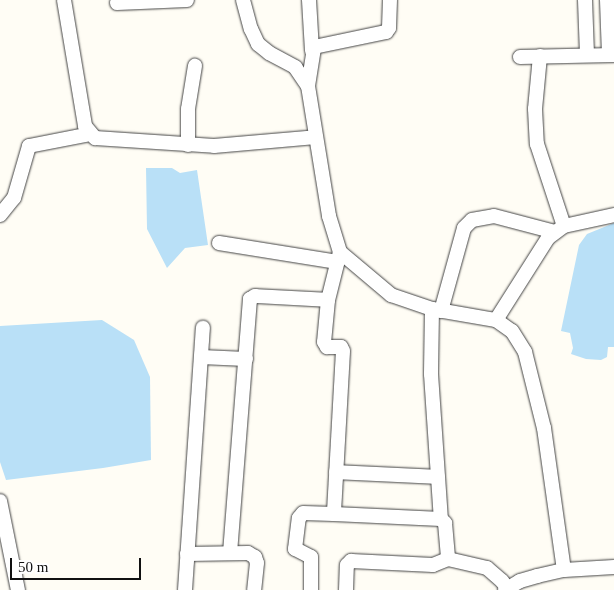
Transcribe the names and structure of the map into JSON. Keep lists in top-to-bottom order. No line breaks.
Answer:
{"scale_bar":"50 m"}
